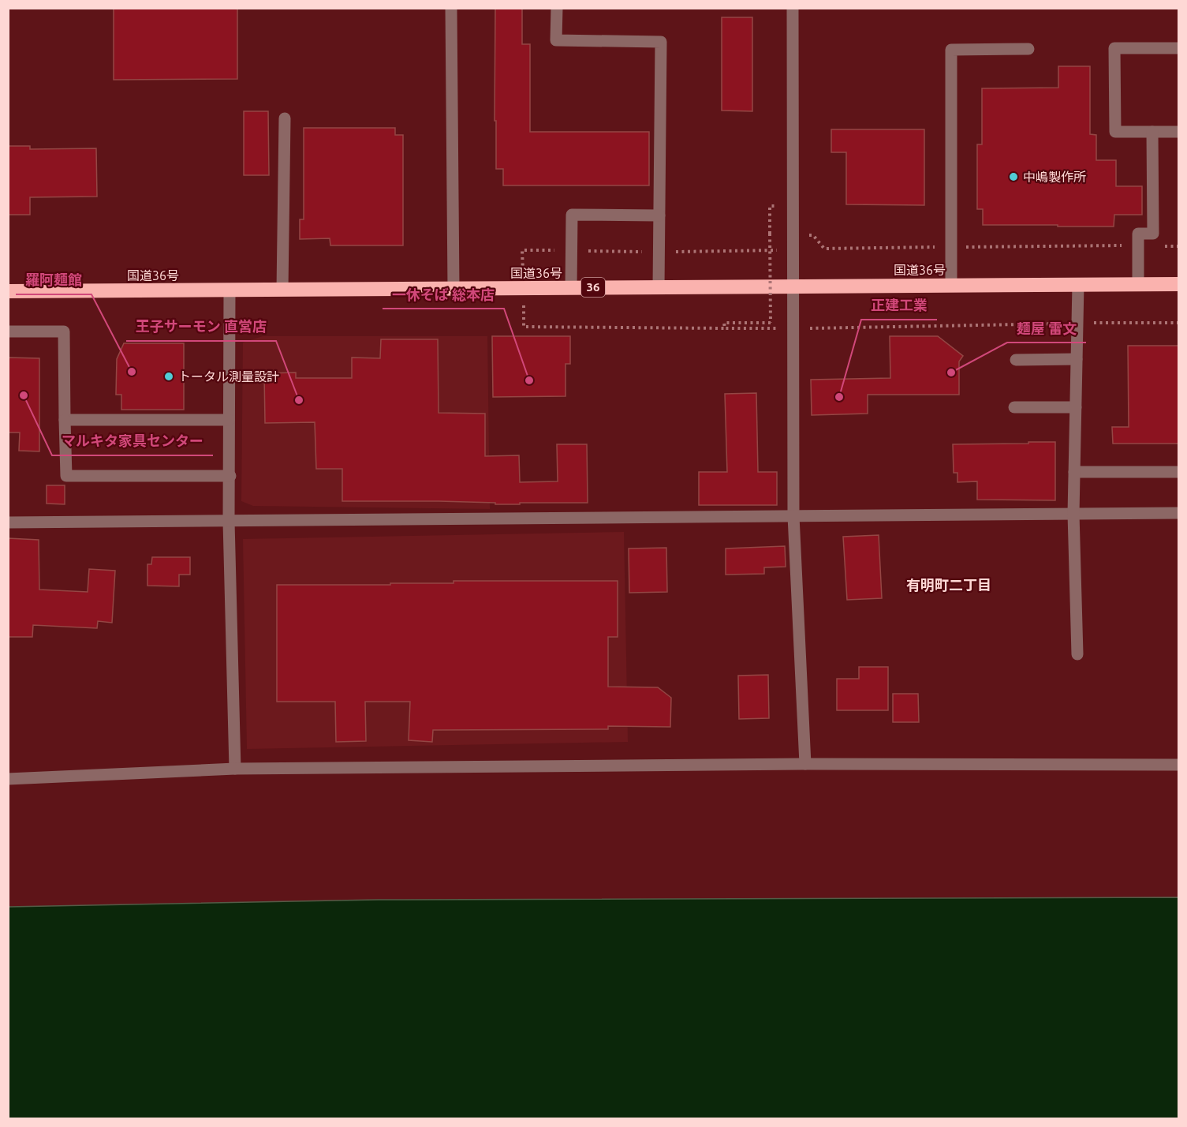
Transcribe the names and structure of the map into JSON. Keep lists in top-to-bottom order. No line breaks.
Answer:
{"streets":{"highway":["国道36号","36"]},"districts":["有明町二丁目"],"places":["中嶋製作所","羅阿麺館","麺屋 雷文","トータル測量設計","一休そば 総本店","マルキタ家具センター","正建工業","王子サーモン 直営店"]}
